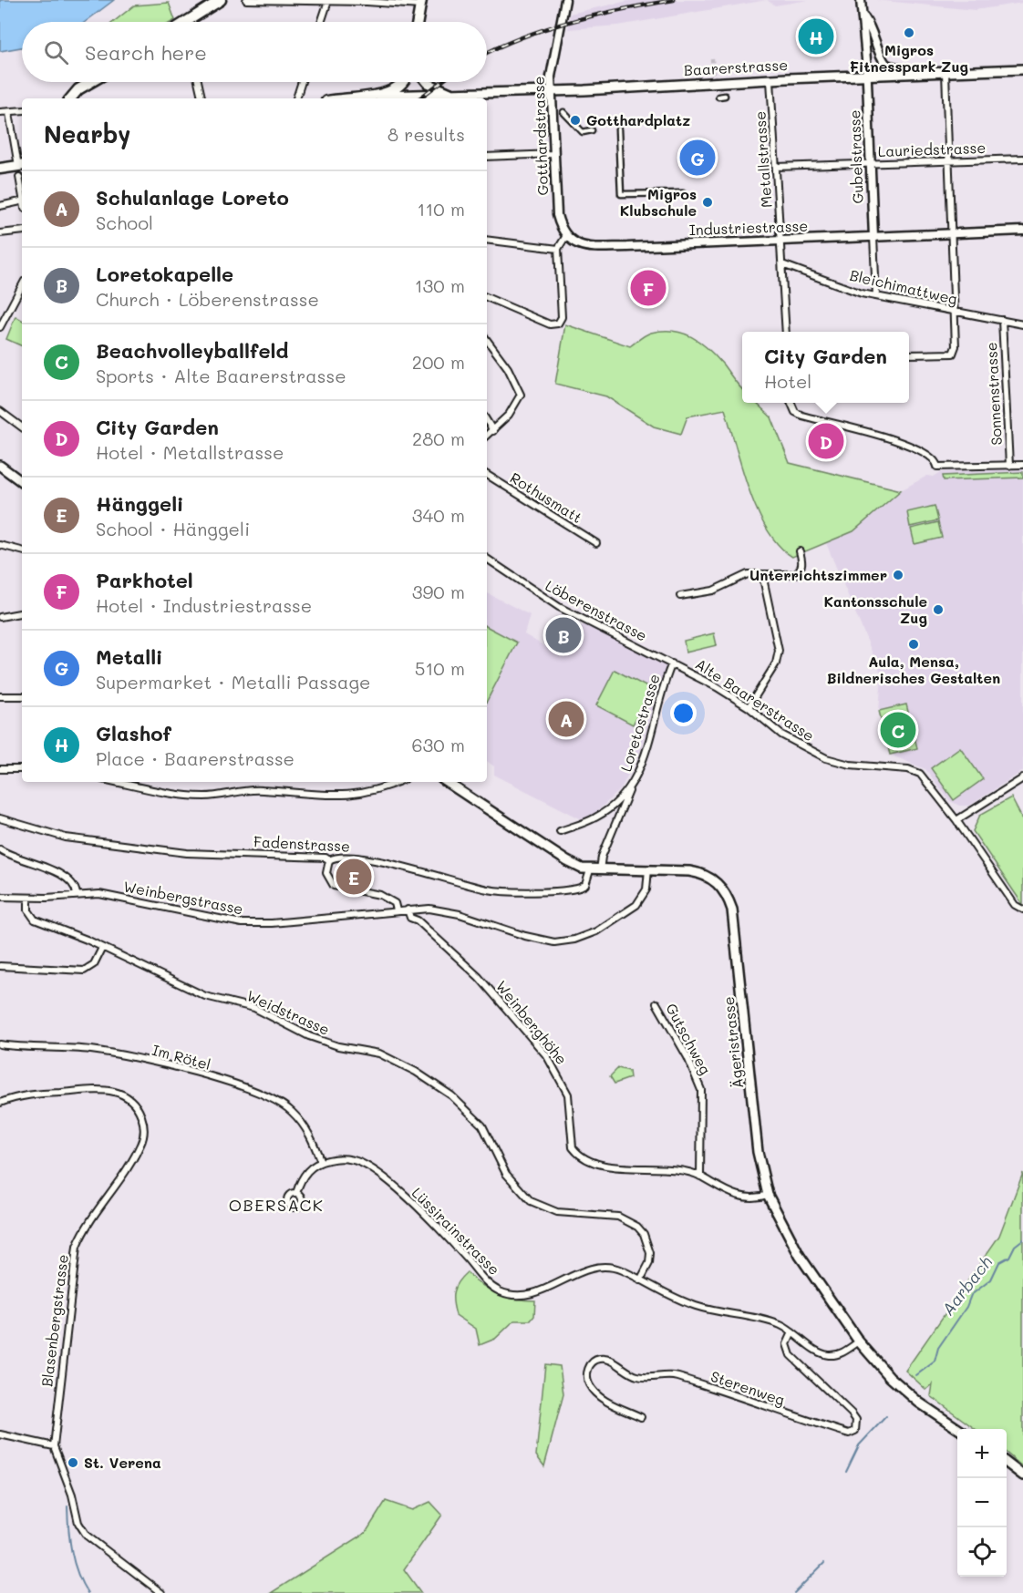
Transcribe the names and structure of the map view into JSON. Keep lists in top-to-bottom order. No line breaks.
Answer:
{"streets":{"main road":["Baarerstrasse","Ägeristrasse"],"street":["Gotthardstrasse","Lauriedstrasse","Gubelstrasse","Metallstrasse","Industriestrasse","Bleichimattweg","Sonnenstrasse","Rothusmatt","Löberenstrasse","Alte Baarerstrasse","Loretostrasse","Fadenstrasse","Weinbergstrasse","Weidstrasse","Weinberghöhe","Gutschweg","Im Rötel","Lüssirainstrasse","Blasenbergstrasse","Sterenweg"]},"crossings":[["Baarerstrasse","Gotthardstrasse"],["Baarerstrasse","Gubelstrasse"],["Baarerstrasse","Metallstrasse"],["Gotthardstrasse","Industriestrasse"],["Lauriedstrasse","Gubelstrasse"],["Lauriedstrasse","Metallstrasse"],["Gubelstrasse","Industriestrasse"],["Gubelstrasse","Bleichimattweg"],["Metallstrasse","Industriestrasse"],["Metallstrasse","Bleichimattweg"],["Bleichimattweg","Sonnenstrasse"],["Löberenstrasse","Alte Baarerstrasse"],["Löberenstrasse","Loretostrasse"],["Alte Baarerstrasse","Loretostrasse"],["Loretostrasse","Ägeristrasse"],["Fadenstrasse","Ägeristrasse"],["Weinbergstrasse","Weidstrasse"],["Weinbergstrasse","Weinberghöhe"],["Weinbergstrasse","Ägeristrasse"],["Weidstrasse","Lüssirainstrasse"],["Weinberghöhe","Gutschweg"],["Ägeristrasse","Lüssirainstrasse"],["Im Rötel","Lüssirainstrasse"],["Lüssirainstrasse","Sterenweg"]],"districts":["OBERSACK"],"water":["Aarbach"],"places":["Migros Fitnesspark Zug","Gotthardplatz","Migros Klubschule","Unterrichtszimmer","Kantonsschule Zug","Aula, Mensa, Bildnerisches Gestalten","St. Verena"],"page":{"pins":["H","G","F","D","B","A","C","E"],"search":"Search here","heading":["Nearby","8 results"],"list":[{"mark":"A","name":"Schulanlage Loreto","note":"School","value":"110 m"},{"mark":"B","name":"Loretokapelle","note":"Church · Löberenstrasse","value":"130 m"},{"mark":"C","name":"Beachvolleyballfeld","note":"Sports · Alte Baarerstrasse","value":"200 m"},{"mark":"D","name":"City Garden","note":"Hotel · Metallstrasse","value":"280 m"},{"mark":"E","name":"Hänggeli","note":"School · Hänggeli","value":"340 m"},{"mark":"F","name":"Parkhotel","note":"Hotel · Industriestrasse","value":"390 m"},{"mark":"G","name":"Metalli","note":"Supermarket · Metalli Passage","value":"510 m"},{"mark":"H","name":"Glashof","note":"Place · Baarerstrasse","value":"630 m"}],"popup":["City Garden","Hotel"],"map_buttons":["+","−"]}}
